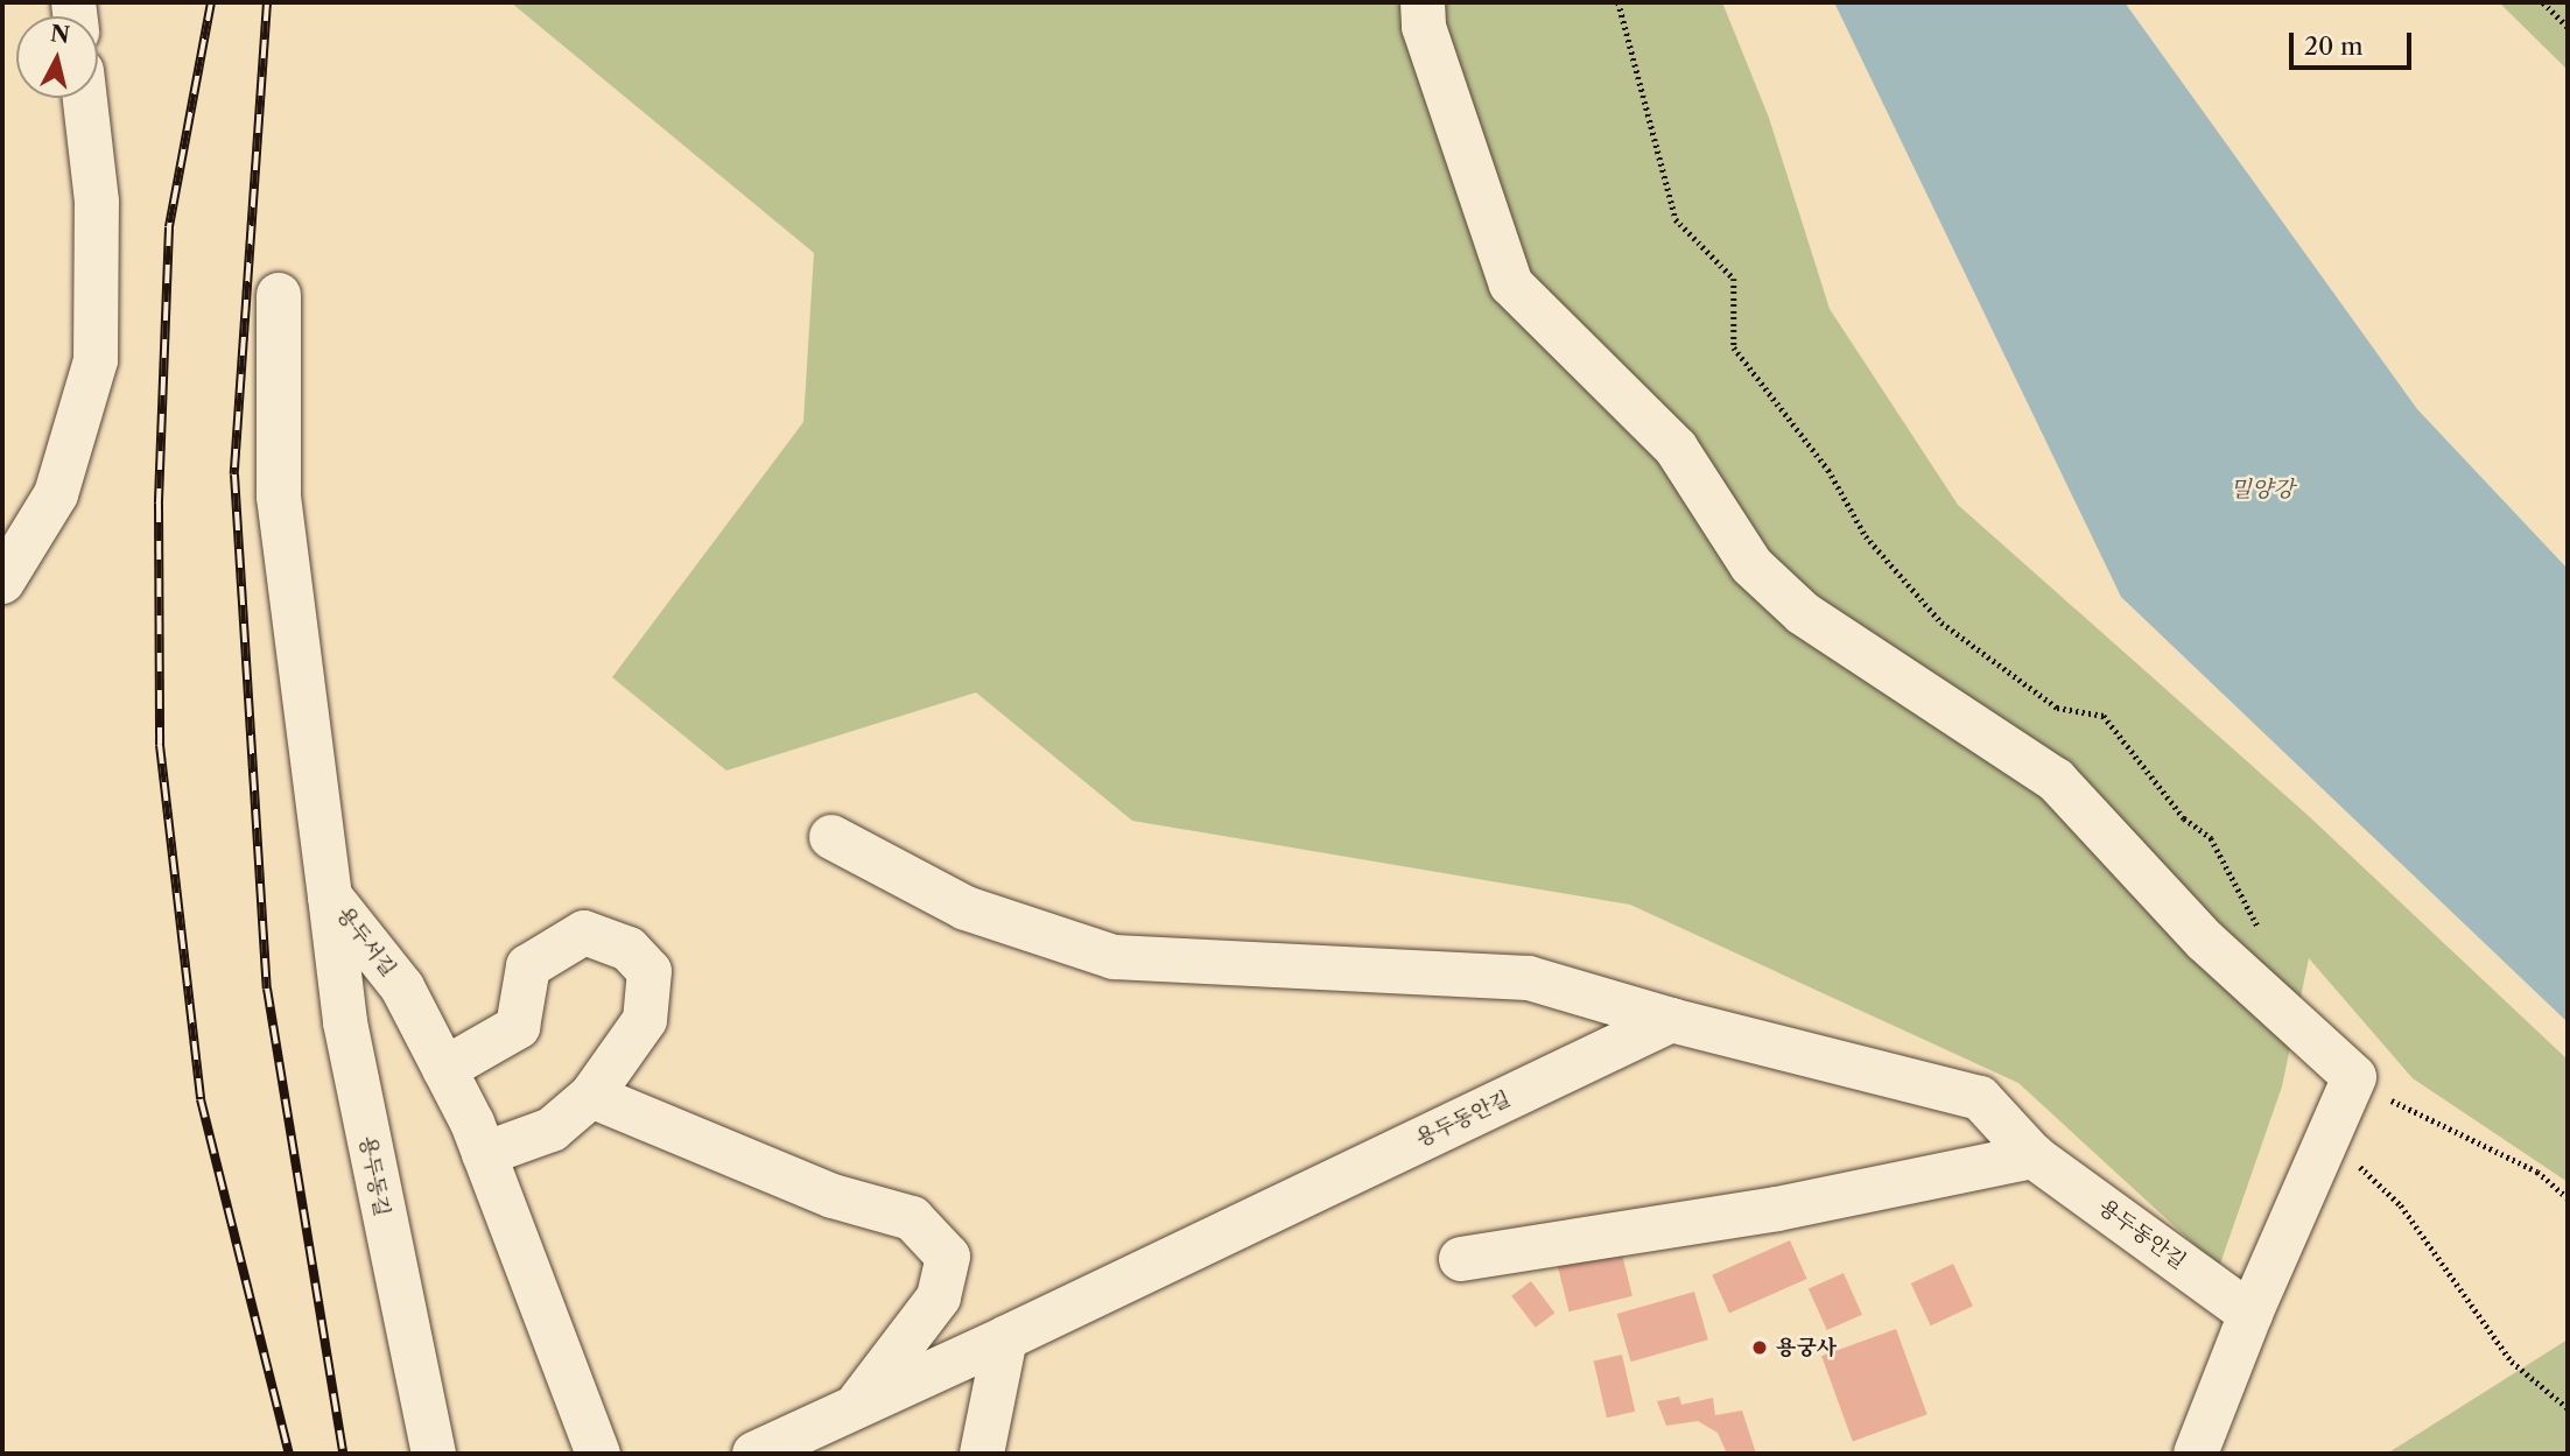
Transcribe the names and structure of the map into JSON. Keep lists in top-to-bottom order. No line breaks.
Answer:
{"streets":{"street":["용두서길","용두동안길","용두동길"]},"crossings":[["용두서길","용두동길"]],"water":["밀양강"],"places":["용궁사"],"scale_bar":"20 m","north":"top"}
